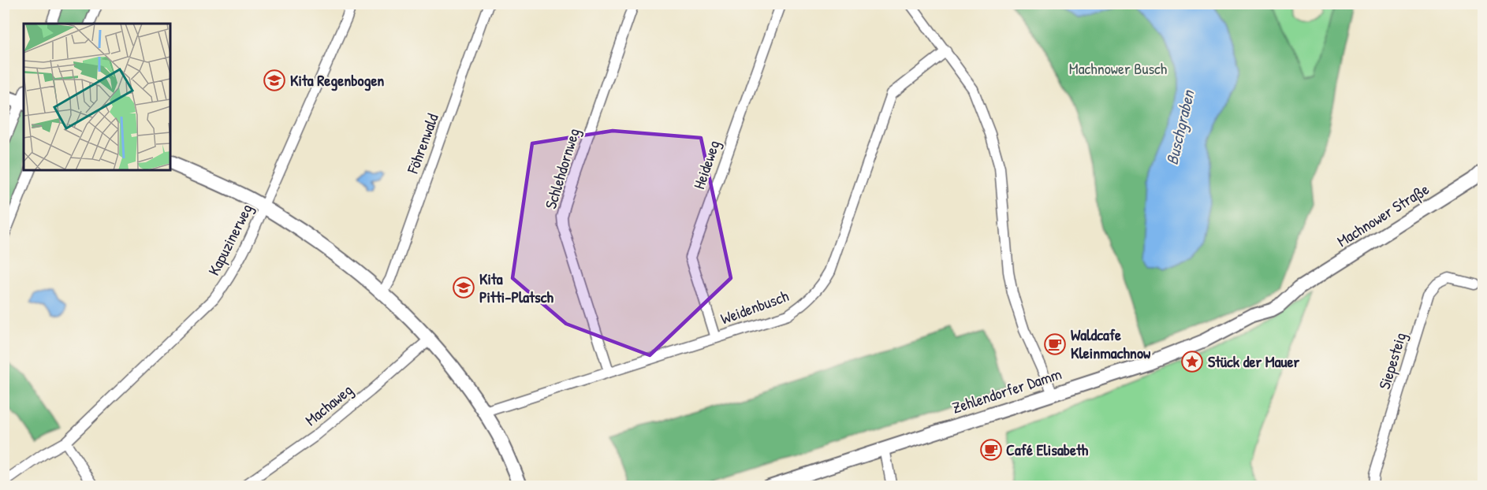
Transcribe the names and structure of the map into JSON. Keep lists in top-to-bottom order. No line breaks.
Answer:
{"streets":{"main road":["Machnower Straße","Zehlendorfer Damm"],"street":["Föhrenwald","Heideweg","Schlehdornweg","Kapuzinerweg","Weidenbusch","Siepesteig","Machaweg"]},"crossings":[["Heideweg","Weidenbusch"],["Schlehdornweg","Weidenbusch"],["Machnower Straße","Zehlendorfer Damm"]],"water":["Buschgraben"],"parks":["Machnower Busch"],"places":{"school or university":["Kita Regenbogen","Kita Pitti-Platsch"],"cafe":["Waldcafe Kleinmachnow","Café Elisabeth"],"place":["Stück der Mauer"]}}
